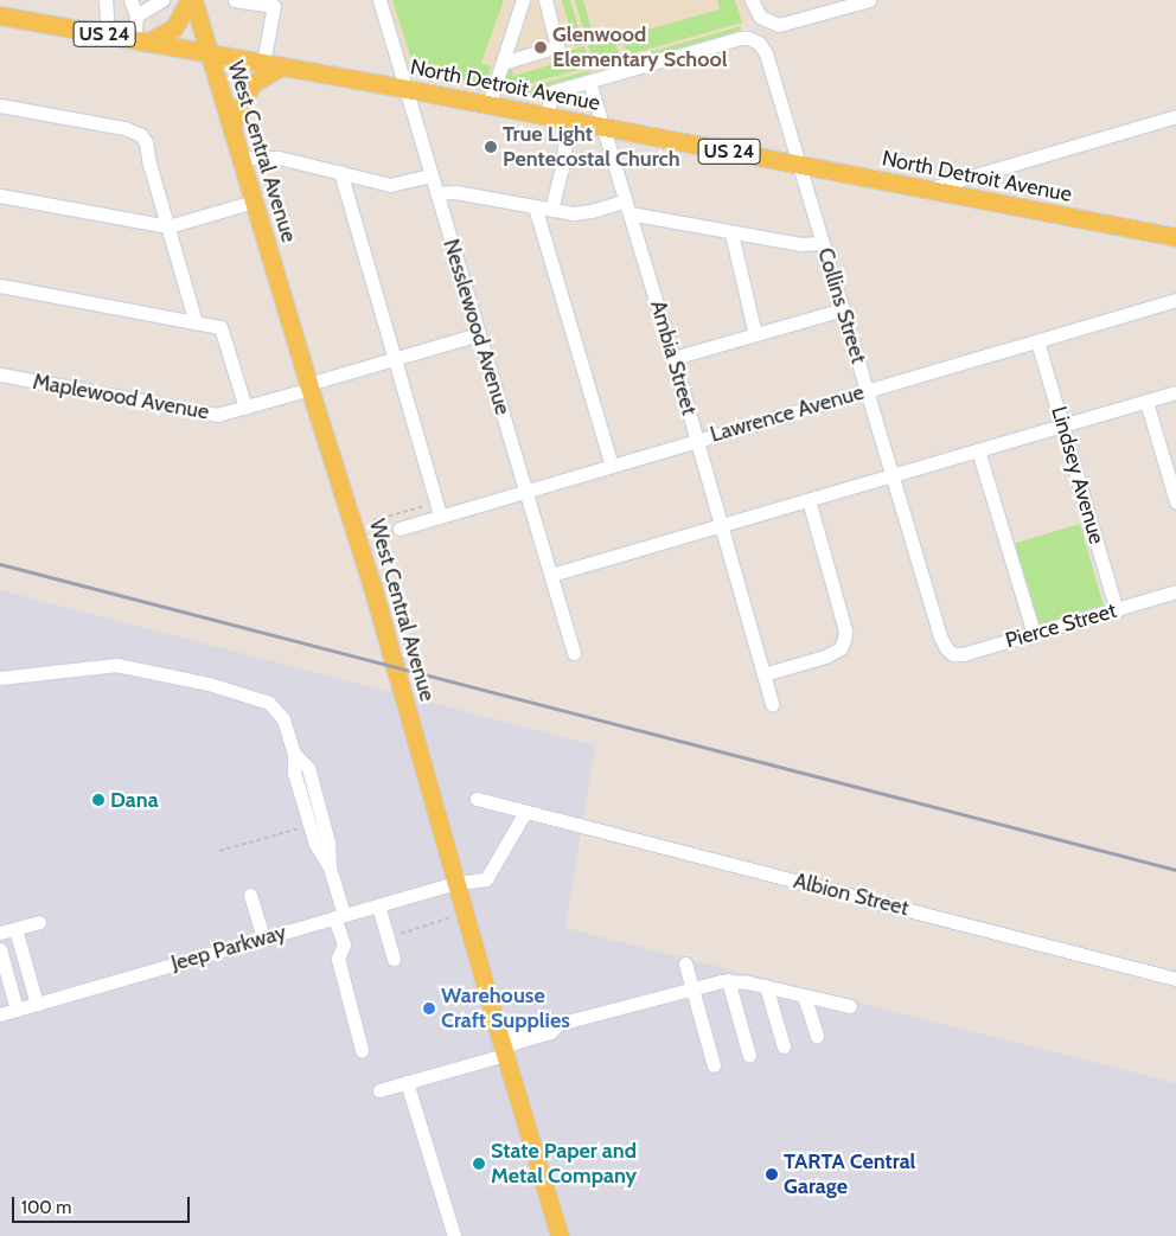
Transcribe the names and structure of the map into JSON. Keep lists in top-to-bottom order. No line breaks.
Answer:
{"streets":{"main road":["US 24","North Detroit Avenue","West Central Avenue"],"street":["Collins Street","Nesslewood Avenue","Ambia Street","Maplewood Avenue","Lawrence Avenue","Lindsey Avenue","Pierce Street","Albion Street","Jeep Parkway"]},"crossings":[["North Detroit Avenue","West Central Avenue"],["North Detroit Avenue","Collins Street"],["North Detroit Avenue","Nesslewood Avenue"],["North Detroit Avenue","Ambia Street"],["West Central Avenue","Maplewood Avenue"],["West Central Avenue","Jeep Parkway"],["Collins Street","Lawrence Avenue"],["Collins Street","Pierce Street"],["Nesslewood Avenue","Maplewood Avenue"],["Nesslewood Avenue","Lawrence Avenue"],["Ambia Street","Lawrence Avenue"],["Lawrence Avenue","Lindsey Avenue"],["Lindsey Avenue","Pierce Street"]],"places":["Glenwood Elementary School","True Light Pentecostal Church","Dana","Warehouse Craft Supplies","State Paper and Metal Company","TARTA Central Garage"],"scale_bar":"100 m"}
